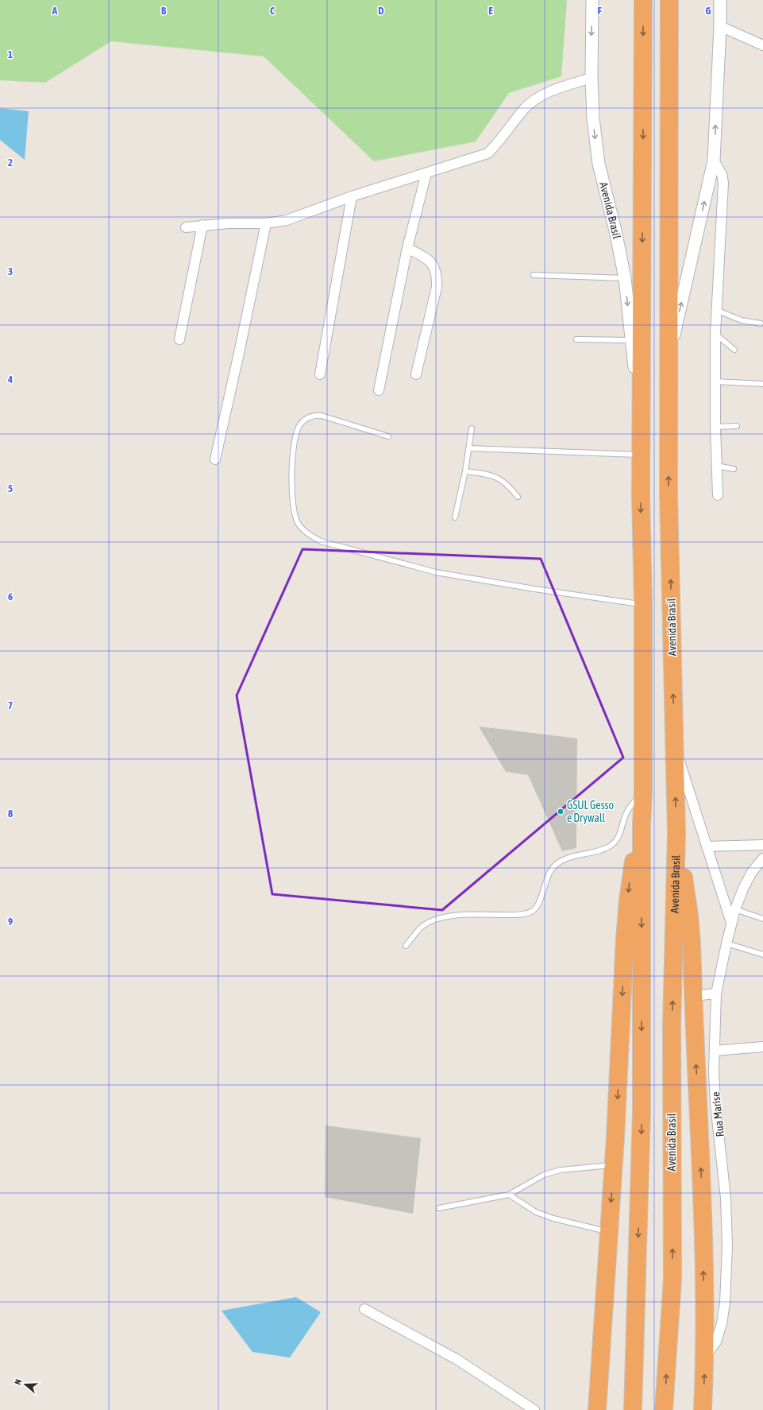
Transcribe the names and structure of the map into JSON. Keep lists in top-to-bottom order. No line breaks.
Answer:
{"streets":{"highway":["Avenida Brasil"],"street":["Rua Marise"]},"places":["GSUL Gesso e Drywall"],"north":"left","grid":{"columns":["A","B","C","D","E","F","G"],"rows":["1","2","3","4","5","6","7","8","9"]}}
